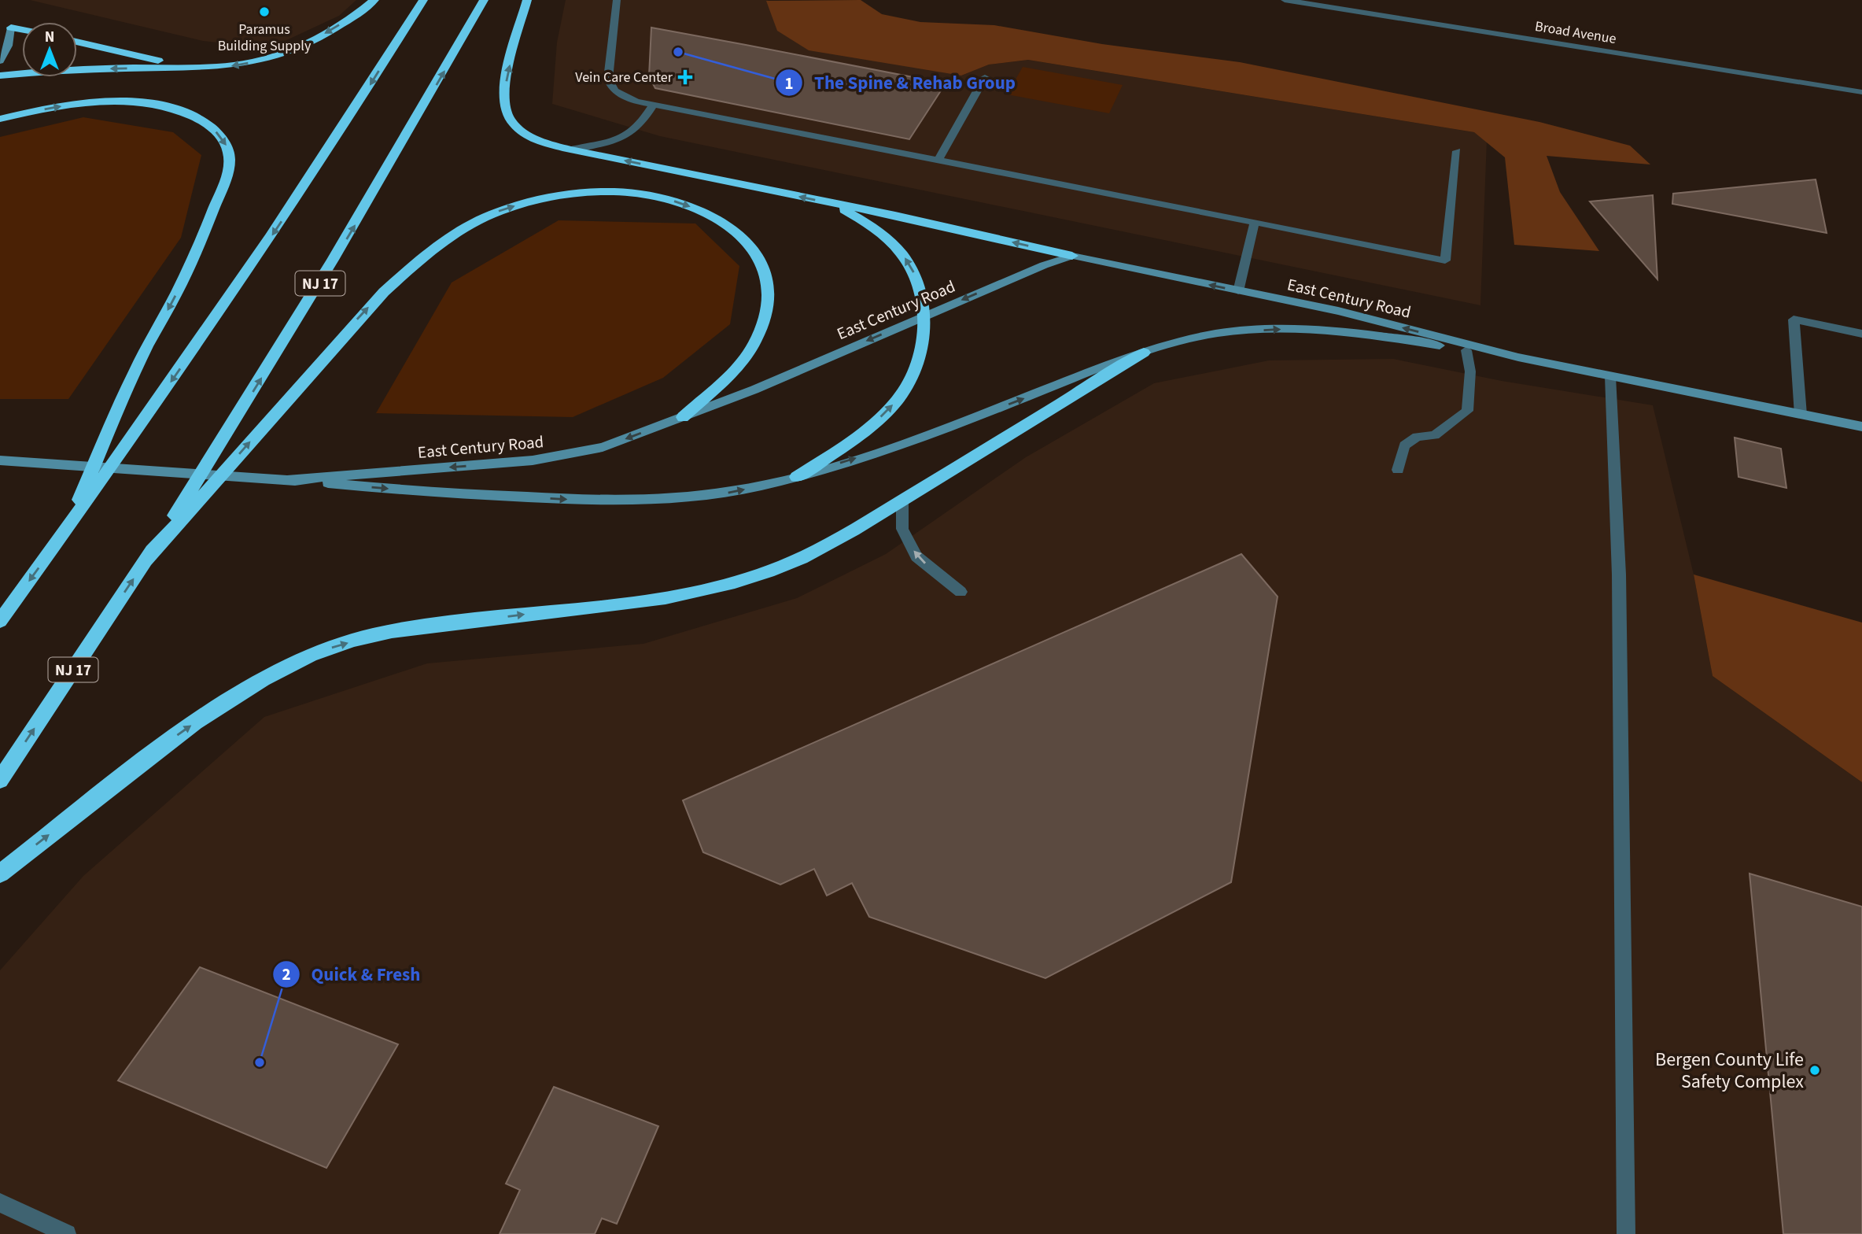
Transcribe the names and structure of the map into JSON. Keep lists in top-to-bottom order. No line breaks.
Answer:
{"streets":{"highway":["NJ 17"],"street":["Broad Avenue","East Century Road"]},"places":{"other":["Paramus Building Supply","The Spine & Rehab Group","Quick & Fresh","Bergen County Life Safety Complex"],"health":["Vein Care Center"]},"north":"top"}
